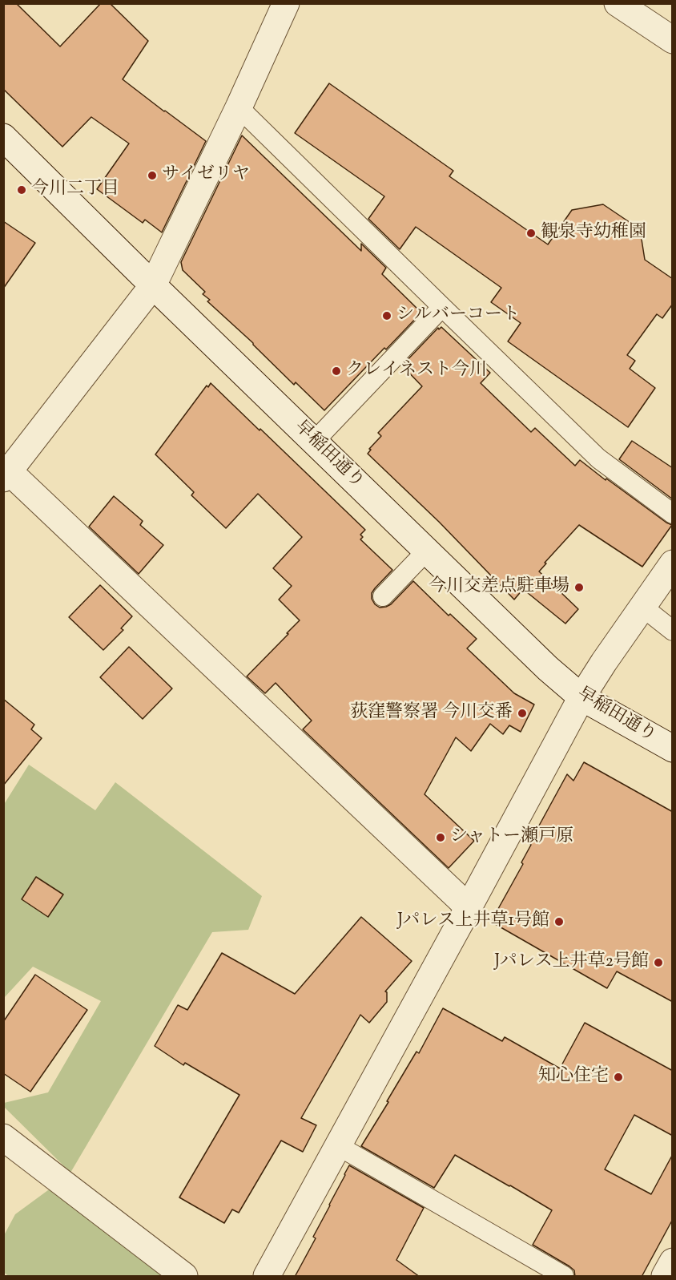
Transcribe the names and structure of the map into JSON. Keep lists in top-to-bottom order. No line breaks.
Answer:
{"streets":{"street":["早稲田通り"]},"places":["サイゼリヤ","今川二丁目","観泉寺幼稚園","シルバーコート","クレイネスト今川","今川交差点駐車場","荻窪警察署 今川交番","シャトー瀬戸原","Jパレス上井草1号館","Jパレス上井草2号館","知心住宅"]}
